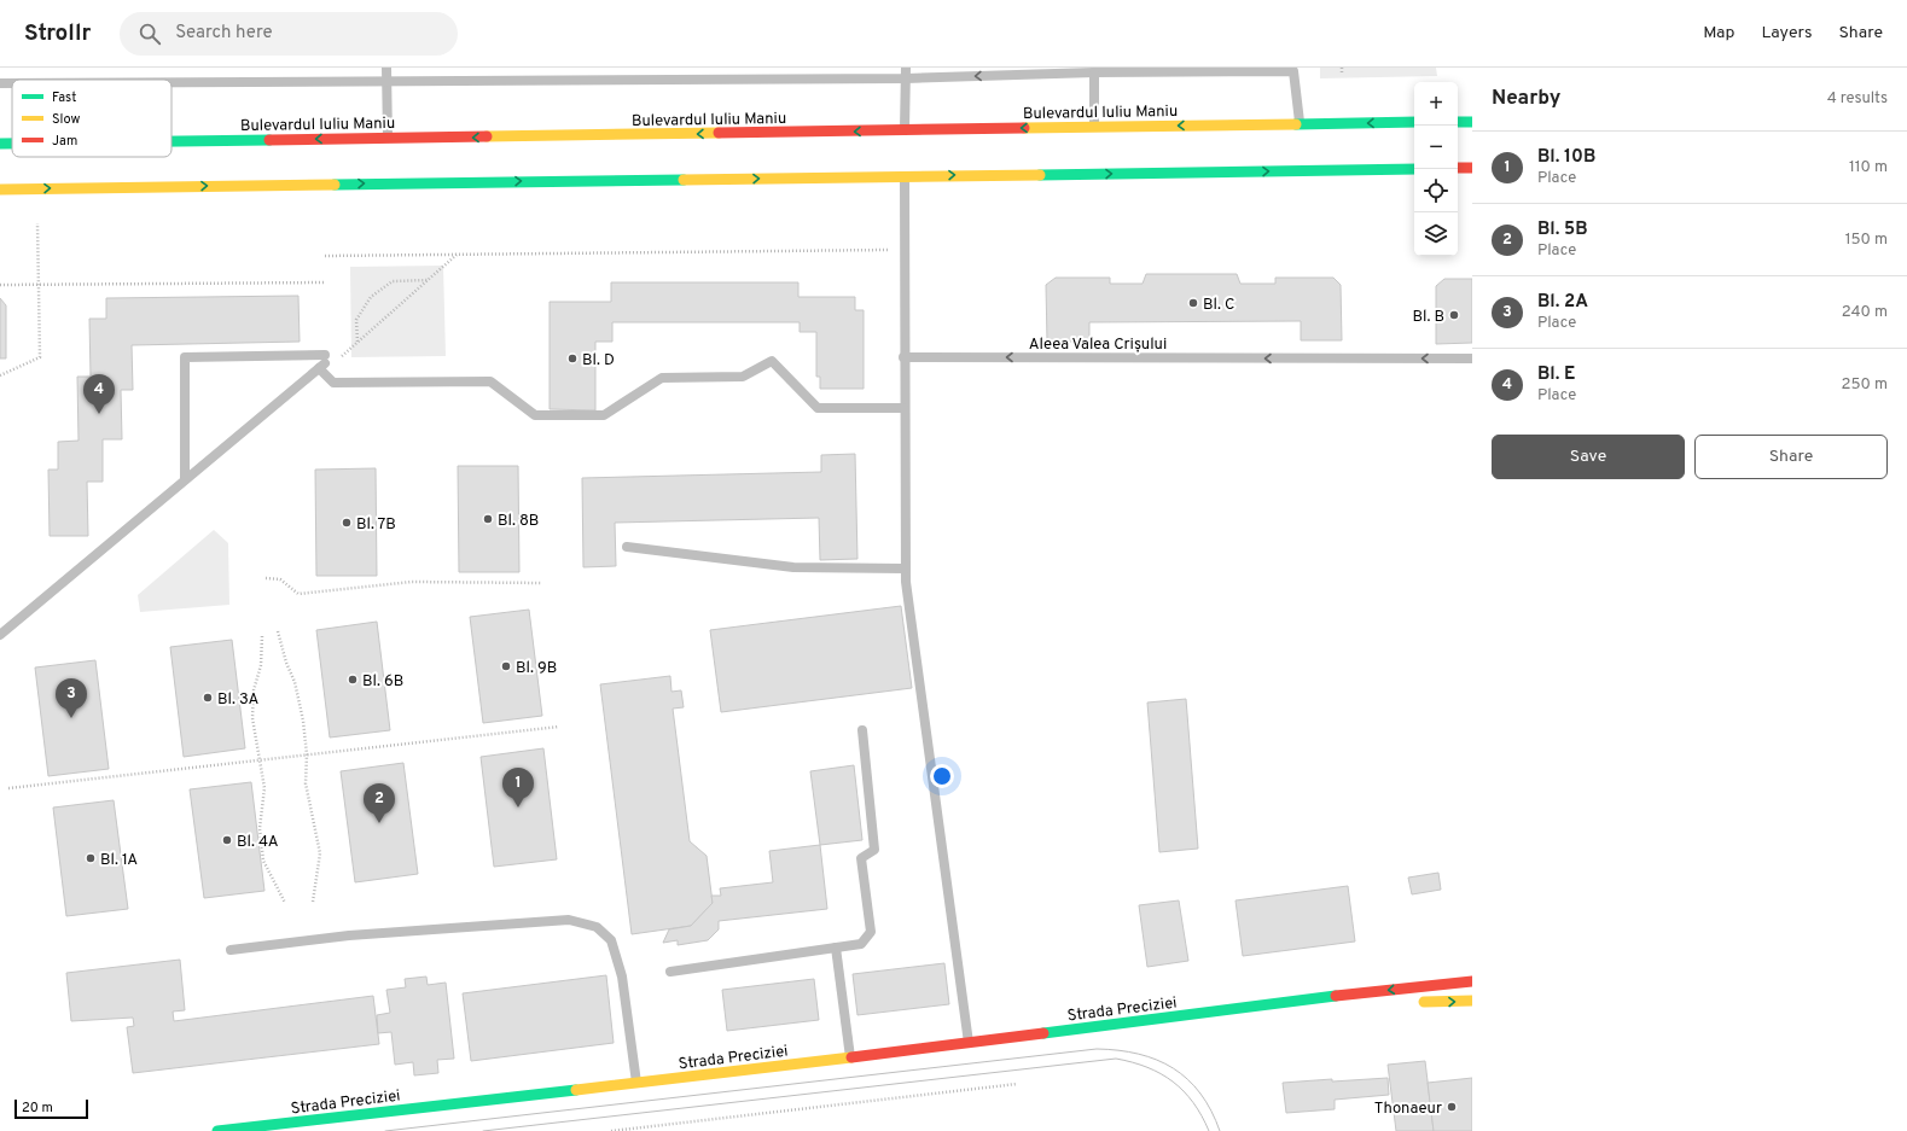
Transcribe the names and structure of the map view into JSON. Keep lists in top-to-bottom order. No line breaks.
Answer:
{"streets":{"main road":["Bulevardul Iuliu Maniu","Strada Preciziei"],"lane":["Aleea Valea Crișului"]},"one_way":["Aleea Valea Crișului"],"places":["Bl. C","Bl. B","Bl. D","Bl. 8B","Bl. 7B","Bl. 9B","Bl. 6B","Bl. 3A","Bl. 4A","Bl. 1A","Thonaeur"],"legend":["Fast","Slow","Jam"],"scale_bar":"20 m","page":{"header":"Strollr","search":"Search here","nav":["Map","Layers","Share"],"heading":["Nearby","4 results"],"map_buttons":["+","−"],"list":[{"mark":"1","name":"Bl. 10B","note":"Place","value":"110 m"},{"mark":"2","name":"Bl. 5B","note":"Place","value":"150 m"},{"mark":"3","name":"Bl. 2A","note":"Place","value":"240 m"},{"mark":"4","name":"Bl. E","note":"Place","value":"250 m"}],"pins":["4","3","1","2"],"buttons":["Save","Share"],"scale":"20 m"}}
